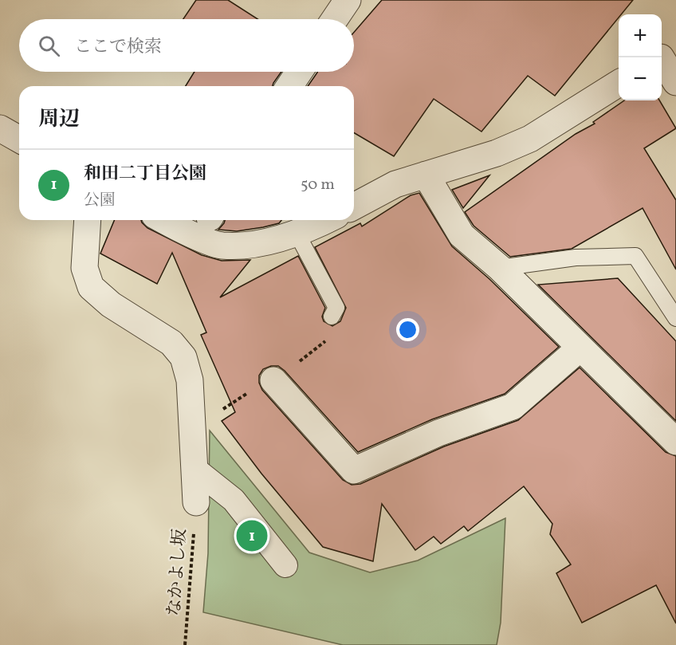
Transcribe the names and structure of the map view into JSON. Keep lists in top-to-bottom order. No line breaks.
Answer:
{"streets":{"path":["なかよし坂"]},"page":{"map_buttons":["+","−"],"search":"ここで検索","heading":"周辺","list":[{"mark":"1","name":"和田二丁目公園","note":"公園","value":"50 m"}],"pins":"1"}}
